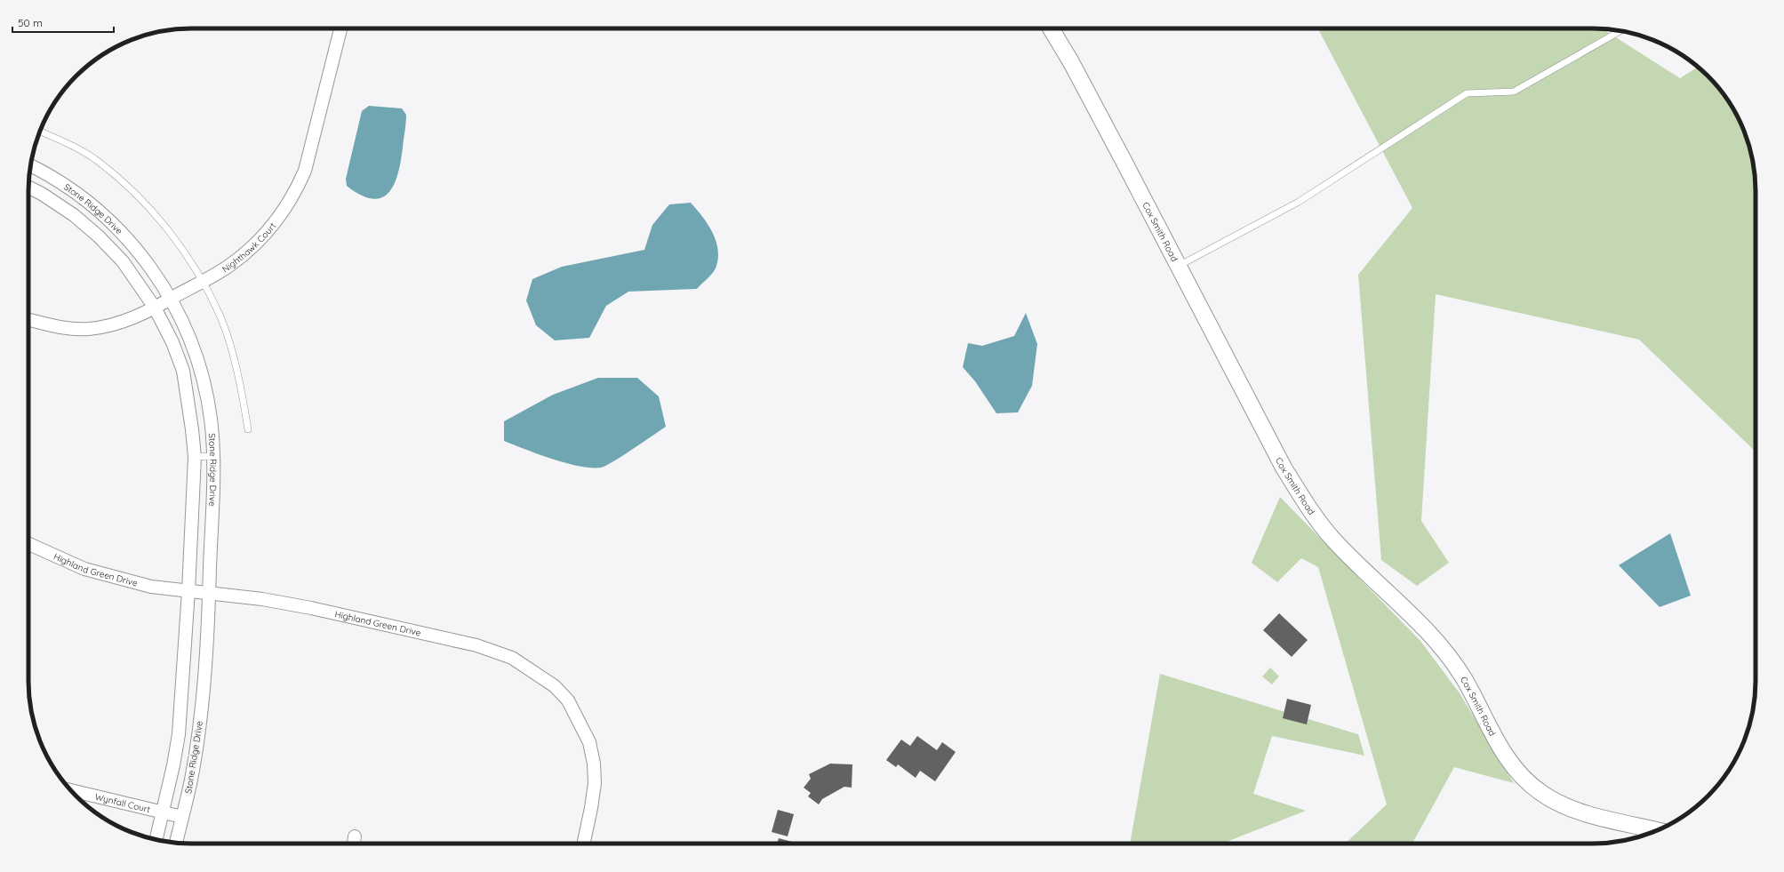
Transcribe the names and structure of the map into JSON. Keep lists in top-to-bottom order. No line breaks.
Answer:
{"streets":{"street":["Stone Ridge Drive","Cox Smith Road","Nighthawk Court","Highland Green Drive","Wynfall Court"]},"crossings":[["Stone Ridge Drive","Nighthawk Court"],["Stone Ridge Drive","Highland Green Drive"],["Stone Ridge Drive","Wynfall Court"]],"scale_bar":"50 m"}
